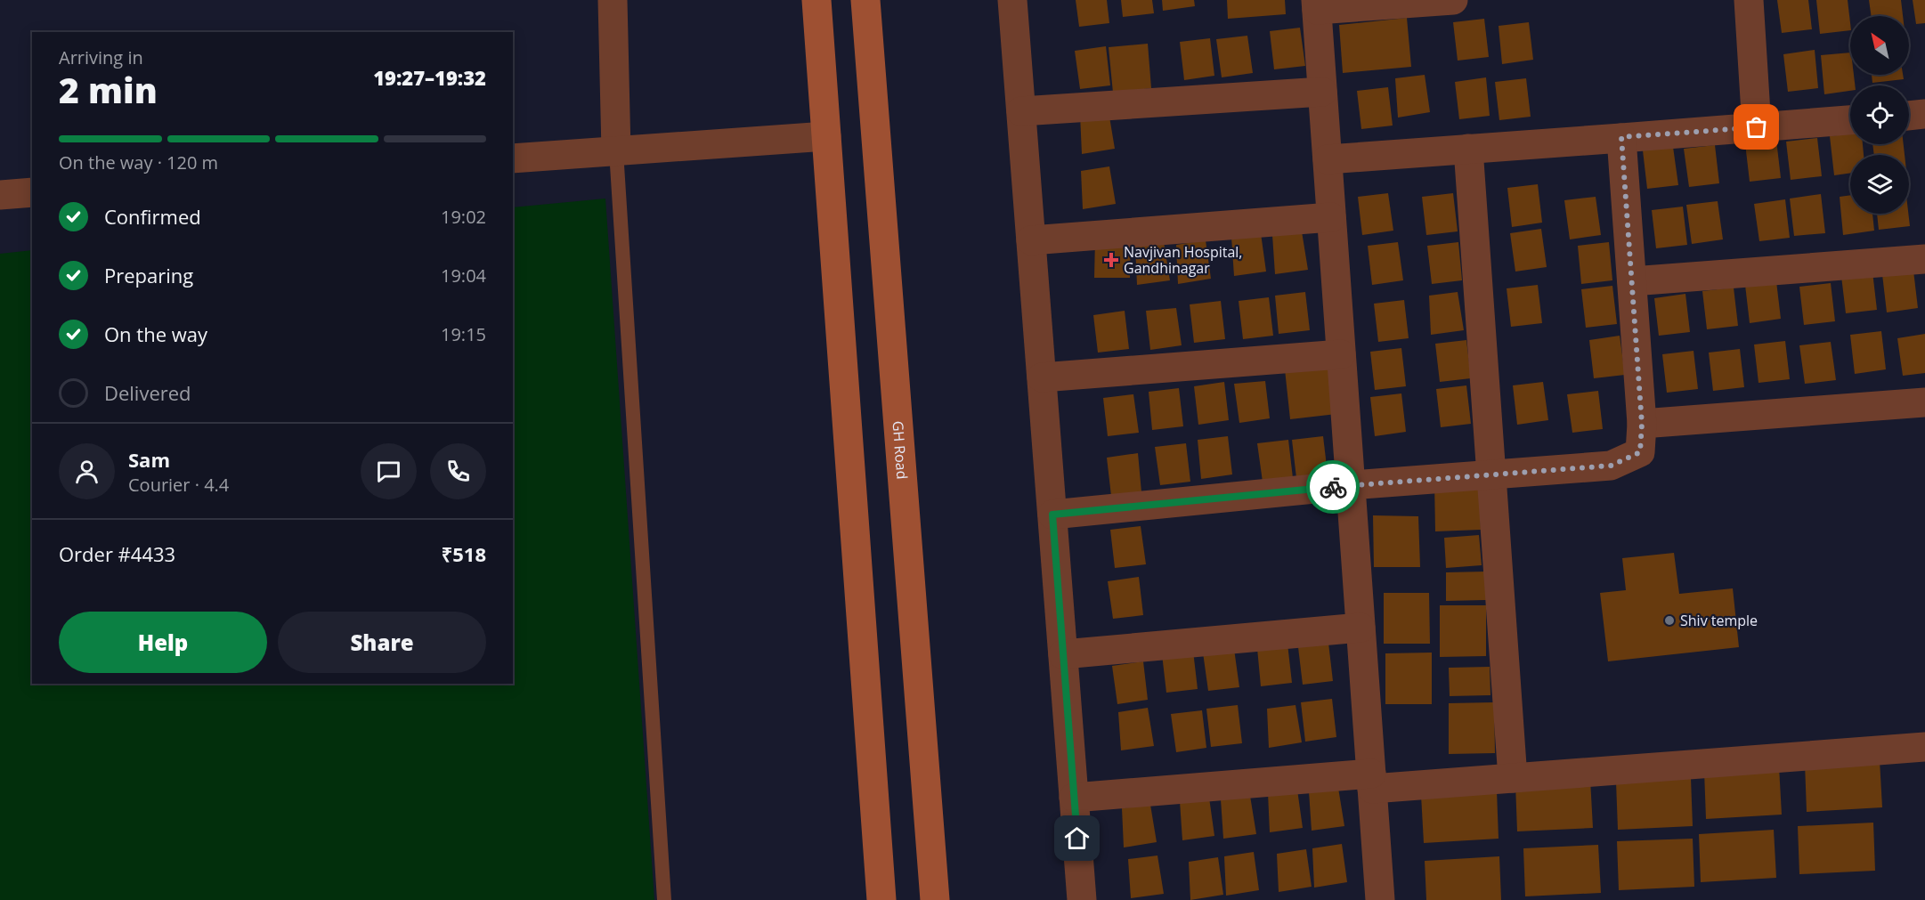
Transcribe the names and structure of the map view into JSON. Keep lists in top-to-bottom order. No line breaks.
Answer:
{"streets":{"main road":["GH Road"]},"places":{"health":["Navjivan Hospital, Gandhinagar"],"other":["Shiv temple"]},"north":"top left","page":{"heading":["2 min","Arriving in","19:27–19:32"],"panel":["Sam","Courier · 4.4","Order #4433","₹518"],"bar":"On the way · 120 m","list":[["Confirmed","19:02"],["Preparing","19:04"],["On the way","19:15"],"Delivered"],"buttons":["Help","Share"]}}
